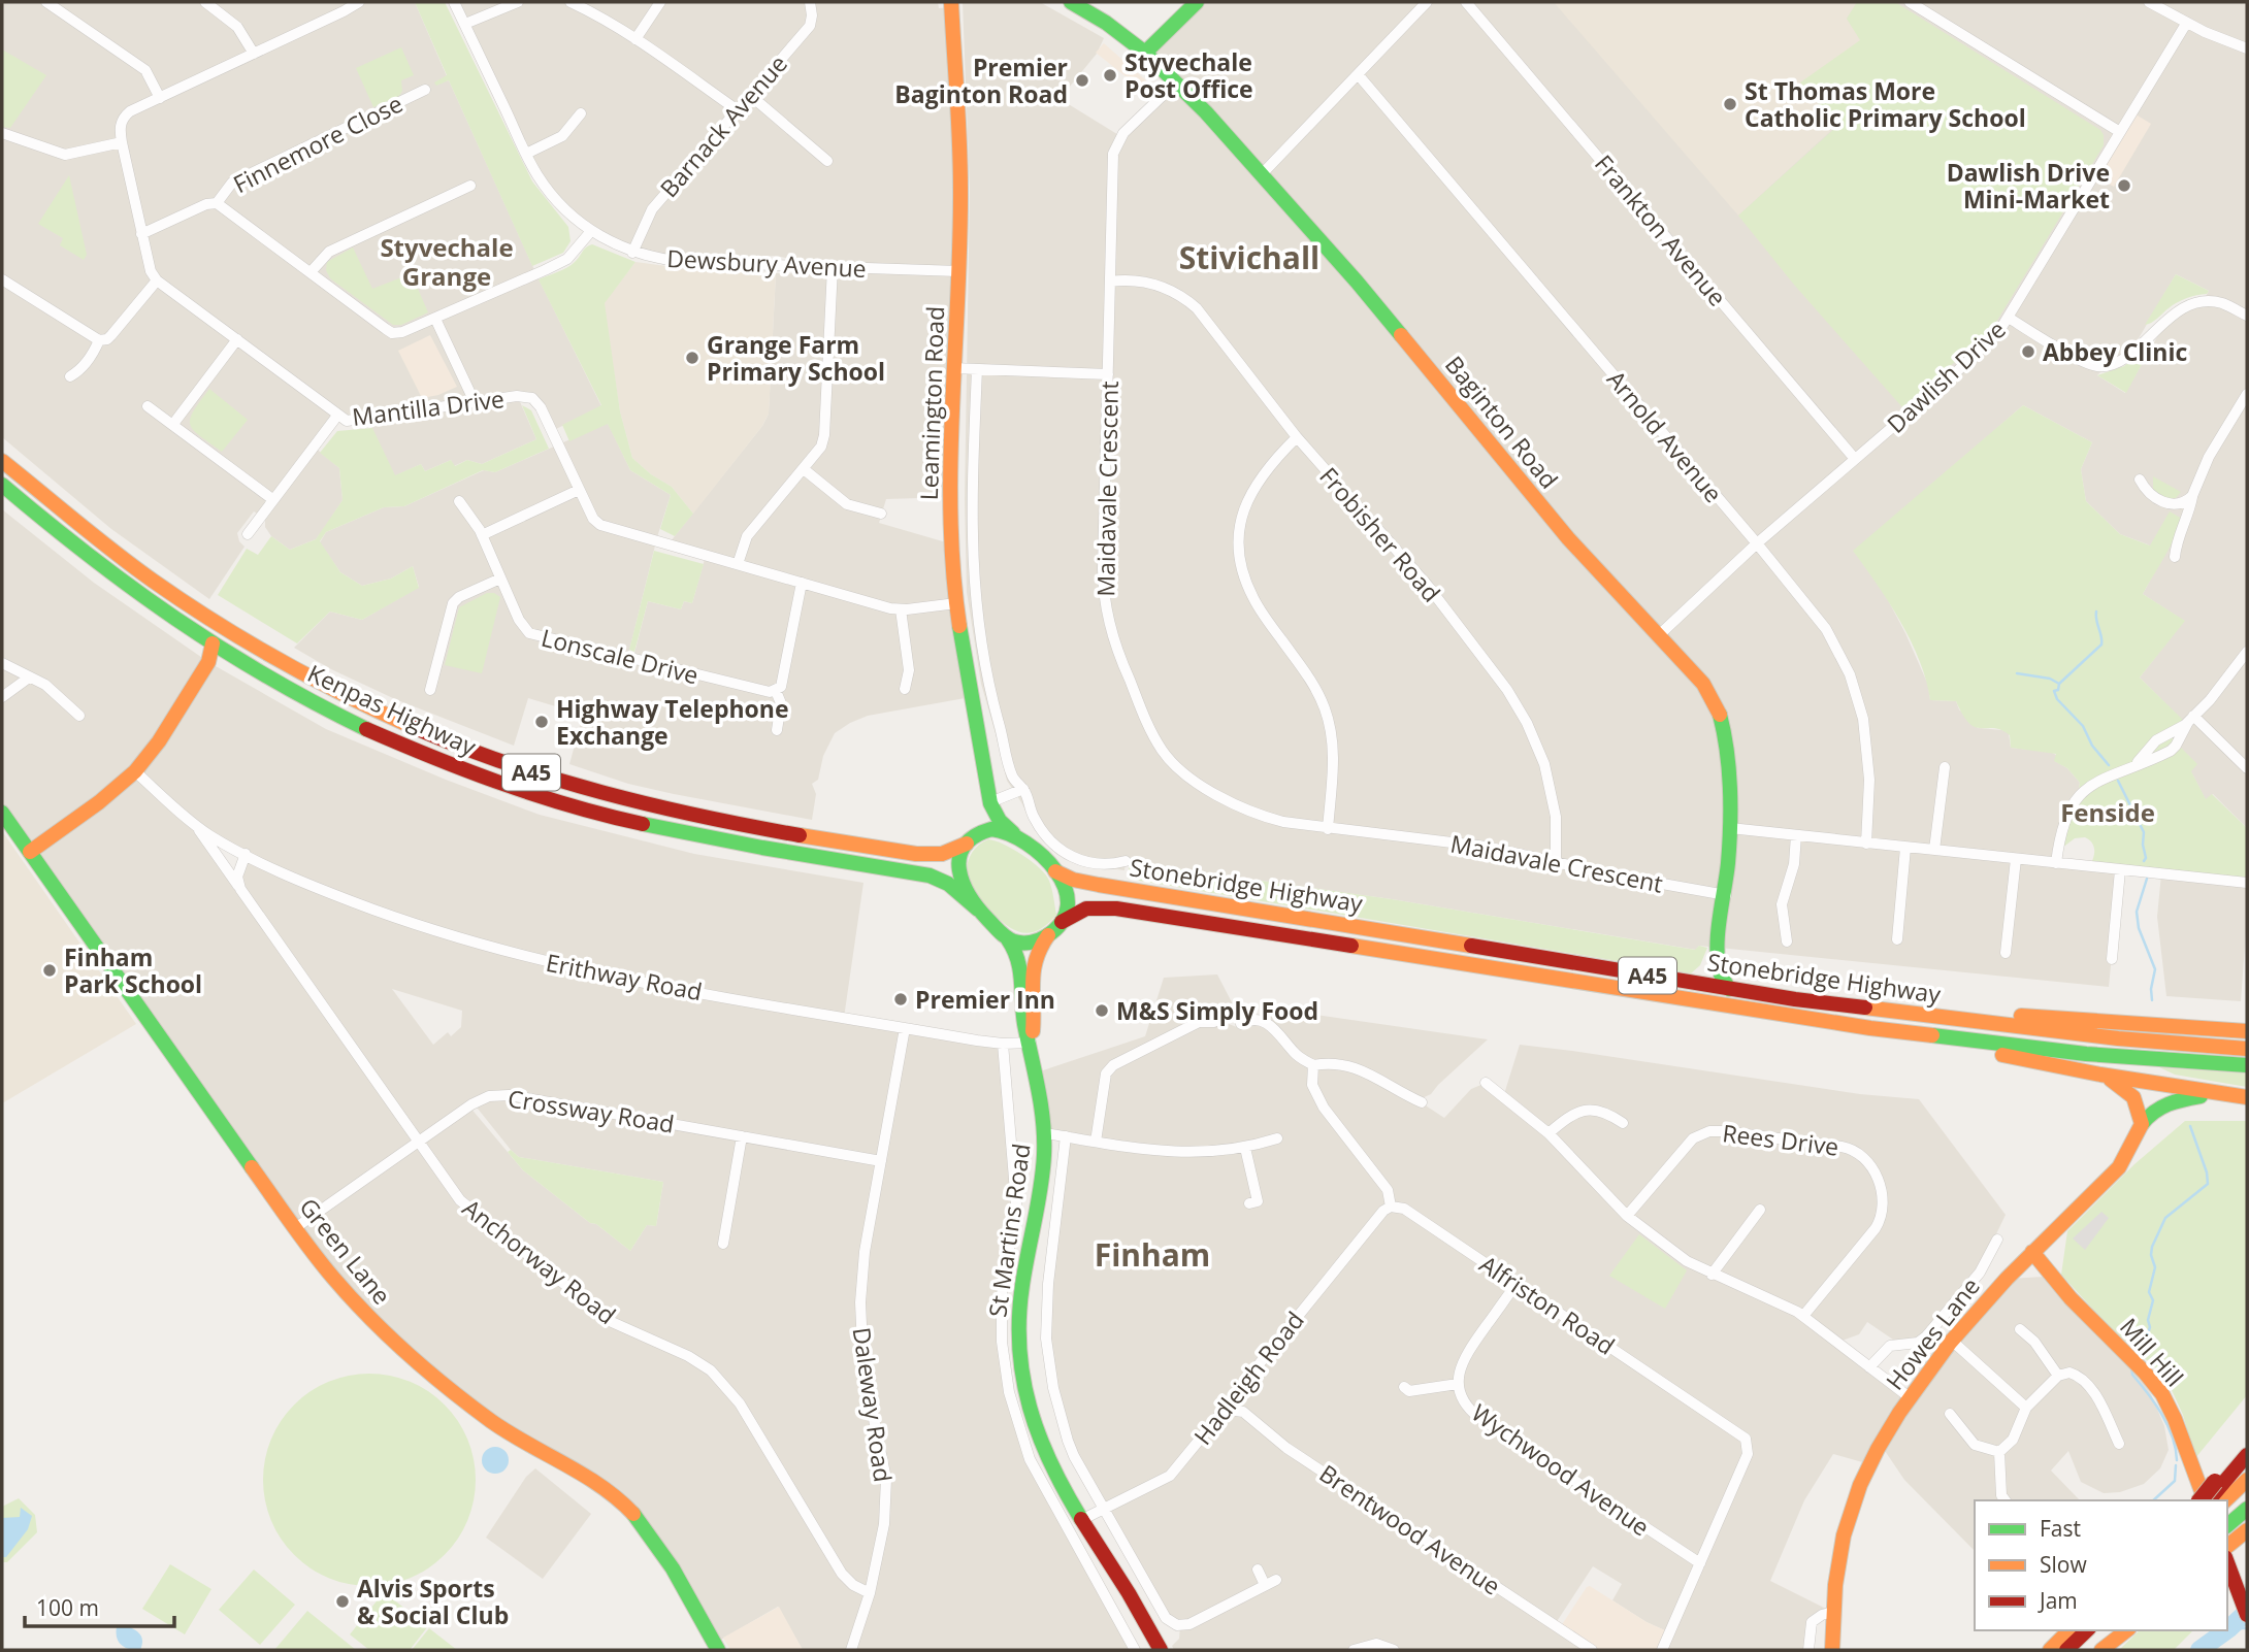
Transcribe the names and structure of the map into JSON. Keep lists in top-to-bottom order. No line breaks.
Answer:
{"streets":{"main road":["Leamington Road","Baginton Road","Kenpas Highway","A45","Stonebridge Highway","St Martins Road","Green Lane","Howes Lane","Mill Hill"],"street":["Barnack Avenue","Finnemore Close","Frankton Avenue","Dewsbury Avenue","Dawlish Drive","Mantilla Drive","Arnold Avenue","Maidavale Crescent","Frobisher Road","Lonscale Drive","Erithway Road","Crossway Road","Rees Drive","Anchorway Road","Alfriston Road","Hadleigh Road","Daleway Road","Wychwood Avenue","Brentwood Avenue"]},"crossings":[["Barnack Avenue","Dewsbury Avenue"],["Frankton Avenue","Dawlish Drive"],["Dewsbury Avenue","Leamington Road"],["Dawlish Drive","Baginton Road"],["Dawlish Drive","Arnold Avenue"],["Leamington Road","Mantilla Drive"],["Leamington Road","Kenpas Highway"],["Leamington Road","Stonebridge Highway"],["Leamington Road","St Martins Road"],["Baginton Road","Maidavale Crescent"],["Baginton Road","Stonebridge Highway"],["Maidavale Crescent","Frobisher Road"],["Kenpas Highway","Stonebridge Highway"],["Kenpas Highway","St Martins Road"],["A45","Stonebridge Highway"],["Stonebridge Highway","St Martins Road"],["Erithway Road","St Martins Road"],["Erithway Road","Anchorway Road"],["Erithway Road","Daleway Road"],["Crossway Road","Green Lane"],["Crossway Road","Anchorway Road"],["Crossway Road","Daleway Road"],["St Martins Road","Hadleigh Road"],["Anchorway Road","Daleway Road"],["Alfriston Road","Hadleigh Road"],["Alfriston Road","Wychwood Avenue"],["Howes Lane","Mill Hill"],["Hadleigh Road","Brentwood Avenue"]],"districts":["Styvechale Grange","Stivichall","Fenside","Finham"],"places":["Styvechale Post Office","Premier Baginton Road","St Thomas More Catholic Primary School","Dawlish Drive Mini-Market","Abbey Clinic","Grange Farm Primary School","Highway Telephone Exchange","Finham Park School","Premier Inn","M&S Simply Food","Alvis Sports & Social Club"],"legend":["Fast","Slow","Jam"],"scale_bar":"100 m"}
